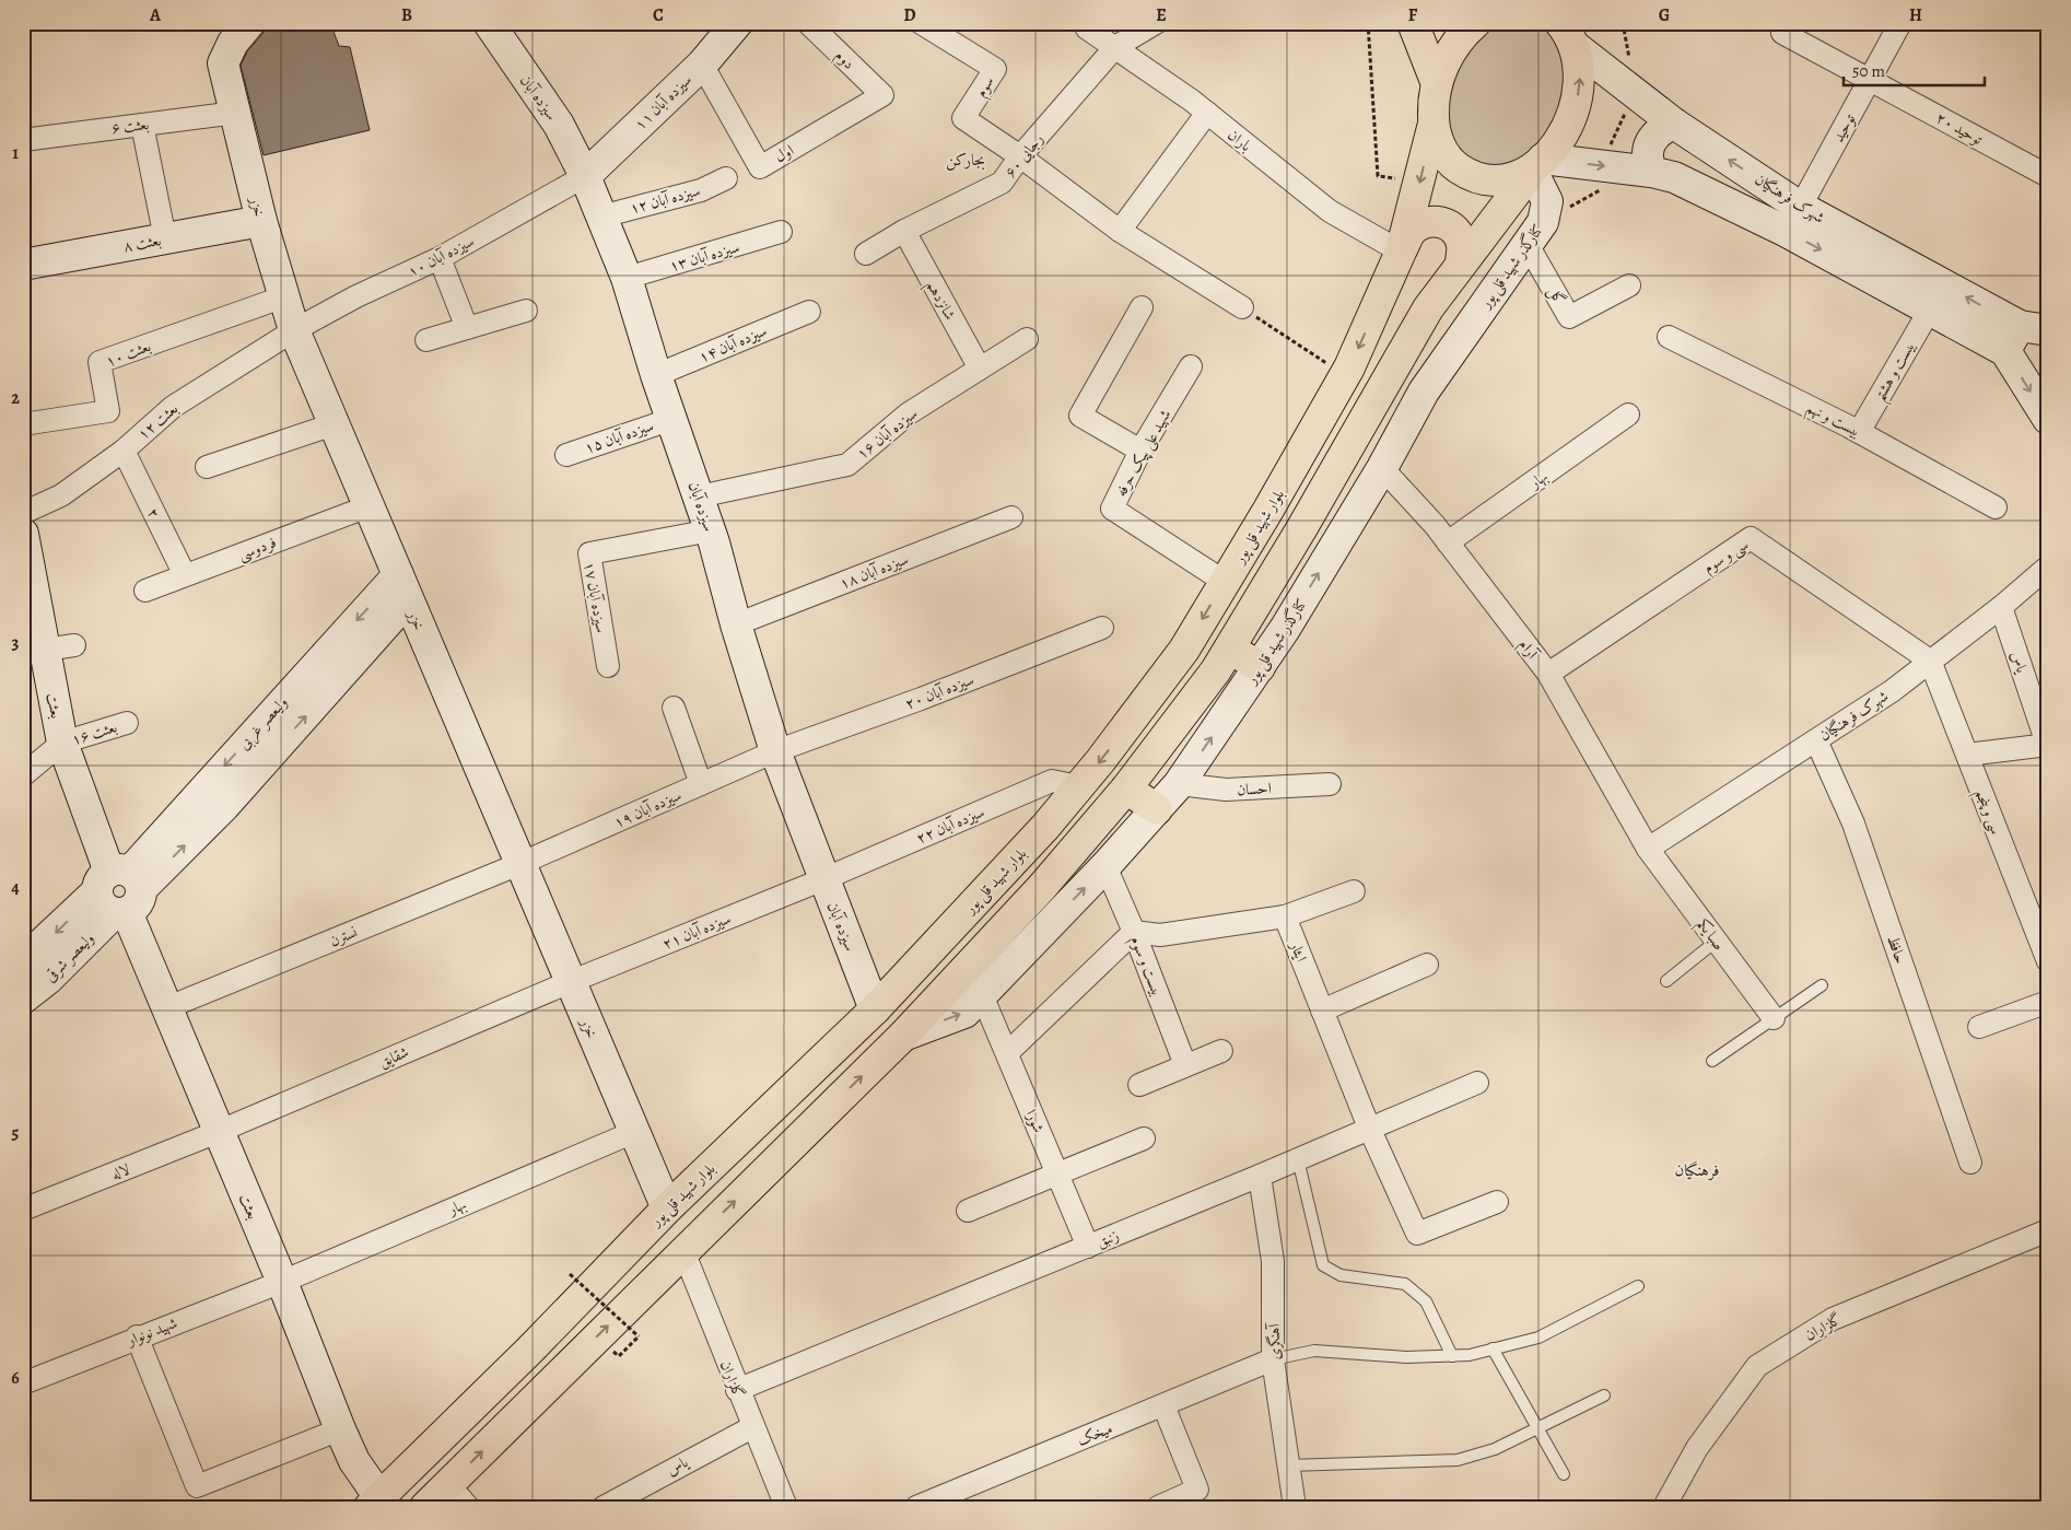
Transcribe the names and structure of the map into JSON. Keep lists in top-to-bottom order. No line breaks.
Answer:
{"streets":{"main road":["بلوار شهید قلی پور"],"street":["دوم","سوم","سیزده آبان","سیزده آبان ۱۱","بعثت ۶","توحید","توحید ۲۰","باران","اول","رجایی ۶۰","شهرک فرهنگیان","سیزده آبان ۱۲","خزر","بعثت ۸","سیزده آبان ‍۱۰","سیزده آبان ۱۳","کنارگذر شهید قلی پور","گل","شانزدهم","سیزده آبان ۱۴","بعثت ۱۰","بیست و هشتم","بیست و نهم","بعثت ۱۲","سیزده آبان ۱۶","سیزده آبان ۱۵","شهید علی پیک حرفه","بهار","۲","فردوسی","سی و سوم","سیزده آبان ۱۸","سیزده آبان ۱۷","آرام","یاس","سیزده آبان ۲۰","بعثت","ولیعصر غربی","بعثت ۱۶","احسان","سیزده آبان ۱۹","سی و پنجم","سیزده آبان ۲۲","سیزده آبان ۲۱","صبا یکم","نسترن","حافظ","ایثار","ولیعصر شرقی","بیست و سوم","شقایق","شورا","لاله","زنبق","گلزاران","شهید نونوار","آهنگری","میخک"]},"crossings":[["دوم","اول"],["سوم","رجایی ۶۰"],["سیزده آبان","سیزده آبان ۱۱"],["سیزده آبان","سیزده آبان ۱۲"],["سیزده آبان","سیزده آبان ‍۱۰"],["سیزده آبان","سیزده آبان ۱۳"],["سیزده آبان","سیزده آبان ۱۴"],["سیزده آبان","سیزده آبان ۱۶"],["سیزده آبان","سیزده آبان ۱۵"],["سیزده آبان","بلوار شهید قلی پور"],["سیزده آبان","سیزده آبان ۱۸"],["سیزده آبان","سیزده آبان ۱۷"],["سیزده آبان","سیزده آبان ۲۰"],["سیزده آبان","سیزده آبان ۱۹"],["سیزده آبان","سیزده آبان ۲۲"],["سیزده آبان","سیزده آبان ۲۱"],["سیزده آبان ۱۱","اول"],["سیزده آبان ۱۱","سیزده آبان ‍۱۰"],["بعثت ۶","خزر"],["توحید","توحید ۲۰"],["توحید","شهرک فرهنگیان"],["باران","رجایی ۶۰"],["باران","بلوار شهید قلی پور"],["رجایی ۶۰","شانزدهم"],["شهرک فرهنگیان","کنارگذر شهید قلی پور"],["شهرک فرهنگیان","بیست و هشتم"],["شهرک فرهنگیان","سی و سوم"],["شهرک فرهنگیان","آرام"],["شهرک فرهنگیان","یاس"],["شهرک فرهنگیان","سی و پنجم"],["شهرک فرهنگیان","صبا یکم"],["شهرک فرهنگیان","حافظ"],["خزر","بعثت ۸"],["خزر","سیزده آبان ‍۱۰"],["خزر","بعثت ۱۰"],["خزر","بعثت ۱۲"],["خزر","بهار"],["خزر","بلوار شهید قلی پور"],["خزر","فردوسی"],["خزر","ولیعصر غربی"],["خزر","سیزده آبان ۱۹"],["خزر","سیزده آبان ۲۱"],["خزر","نسترن"],["خزر","شقایق"],["سیزده آبان ‍۱۰","بعثت ۱۲"],["کنارگذر شهید قلی پور","گل"],["کنارگذر شهید قلی پور","آرام"],["کنارگذر شهید قلی پور","احسان"],["کنارگذر شهید قلی پور","بیست و سوم"],["کنارگذر شهید قلی پور","شورا"],["شانزدهم","سیزده آبان ۱۶"],["بیست و هشتم","بیست و نهم"],["بعثت ۱۲","۲"],["شهید علی پیک حرفه","بلوار شهید قلی پور"],["بهار","آرام"],["بهار","بعثت"],["بهار","شهید نونوار"],["۲","فردوسی"],["بلوار شهید قلی پور","بعثت"],["بلوار شهید قلی پور","سیزده آبان ۲۲"],["سی و سوم","آرام"],["سی و سوم","سی و پنجم"],["آرام","صبا یکم"],["یاس","گلزاران"],["سیزده آبان ۲۰","سیزده آبان ۱۹"],["بعثت","ولیعصر غربی"],["بعثت","بعثت ۱۶"],["بعثت","نسترن"],["بعثت","ولیعصر شرقی"],["بعثت","شقایق"],["بعثت","لاله"],["بعثت","شهید نونوار"],["ولیعصر غربی","ولیعصر شرقی"],["سیزده آبان ۱۹","نسترن"],["سیزده آبان ۲۲","سیزده آبان ۲۱"],["سیزده آبان ۲۱","شقایق"],["ایثار","زنبق"],["شقایق","لاله"],["شورا","زنبق"],["زنبق","گلزاران"],["زنبق","آهنگری"],["آهنگری","میخک"]],"one_way":["کنارگذر شهید قلی پور"],"districts":["بجارکن","فرهنگیان"],"scale_bar":"50 m","grid":{"columns":["A","B","C","D","E","F","G","H"],"rows":["1","2","3","4","5","6"]}}
